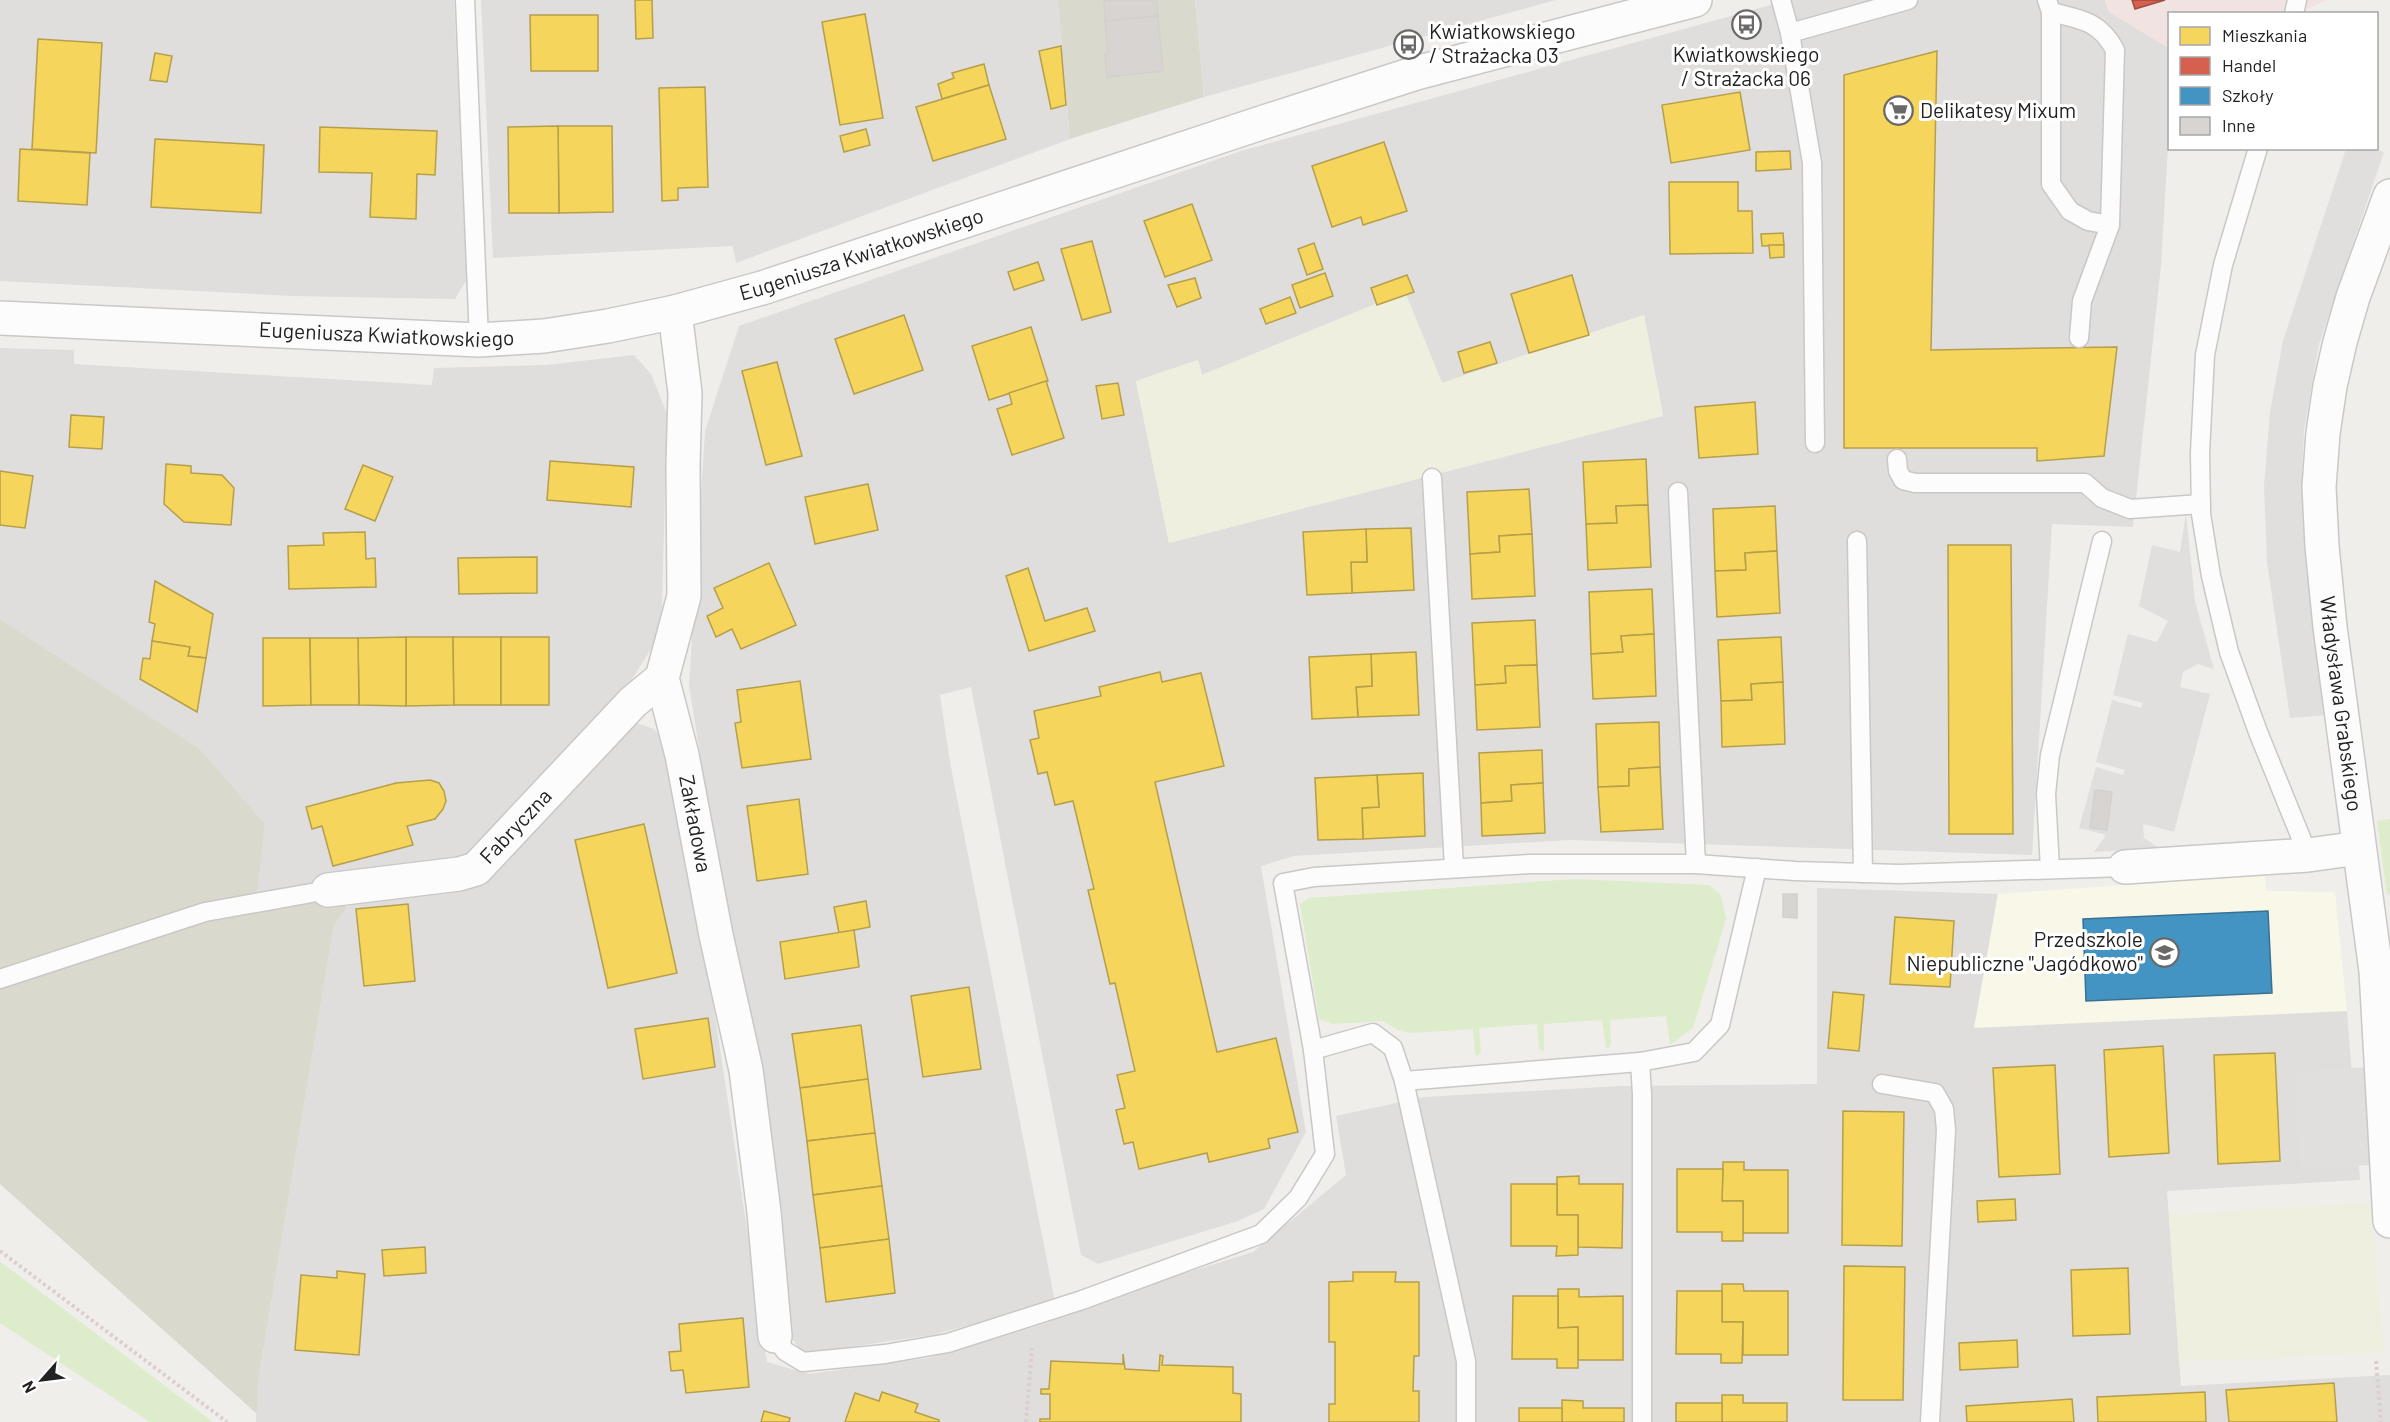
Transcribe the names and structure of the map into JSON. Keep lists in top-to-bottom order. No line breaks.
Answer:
{"streets":{"street":["Eugeniusza Kwiatkowskiego","Władysława Grabskiego","Zakładowa","Fabryczna"]},"crossings":[["Eugeniusza Kwiatkowskiego","Zakładowa"],["Zakładowa","Fabryczna"]],"places":{"bus stop":["Kwiatkowskiego / Strażacka 06","Kwiatkowskiego / Strażacka 03"],"supermarket":["Delikatesy Mixum"],"school or university":["Przedszkole Niepubliczne \"Jagódkowo\""]},"legend":["Mieszkania","Handel","Szkoły","Inne"],"north":"bottom left"}
